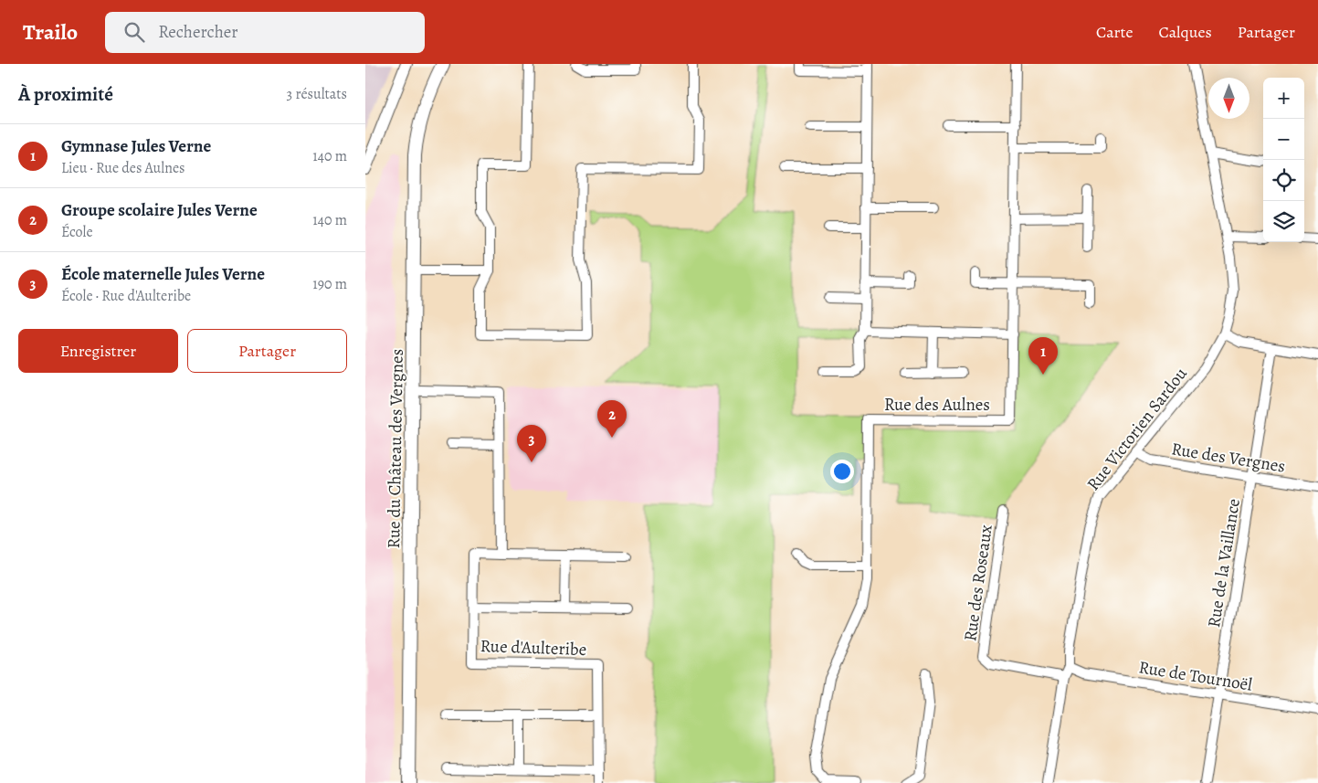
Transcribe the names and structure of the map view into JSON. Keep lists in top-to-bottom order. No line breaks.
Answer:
{"streets":{"main road":["Rue du Château des Vergnes"],"street":["Rue des Aulnes","Rue Victorien Sardou","Rue des Vergnes","Rue de la Vaillance","Rue des Roseaux","Rue d'Aulteribe","Rue de Tournoël"]},"crossings":[["Rue Victorien Sardou","Rue des Vergnes"],["Rue Victorien Sardou","Rue des Roseaux"],["Rue Victorien Sardou","Rue de Tournoël"],["Rue des Vergnes","Rue de la Vaillance"],["Rue de la Vaillance","Rue de Tournoël"]],"north":"bottom","page":{"header":"Trailo","search":"Rechercher","nav":["Carte","Calques","Partager"],"heading":["À proximité","3 résultats"],"map_buttons":["+","−"],"list":[{"mark":"1","name":"Gymnase Jules Verne","note":"Lieu · Rue des Aulnes","value":"140 m"},{"mark":"2","name":"Groupe scolaire Jules Verne","note":"École","value":"140 m"},{"mark":"3","name":"École maternelle Jules Verne","note":"École · Rue d'Aulteribe","value":"190 m"}],"buttons":["Enregistrer","Partager"],"pins":["1","2","3"]}}
